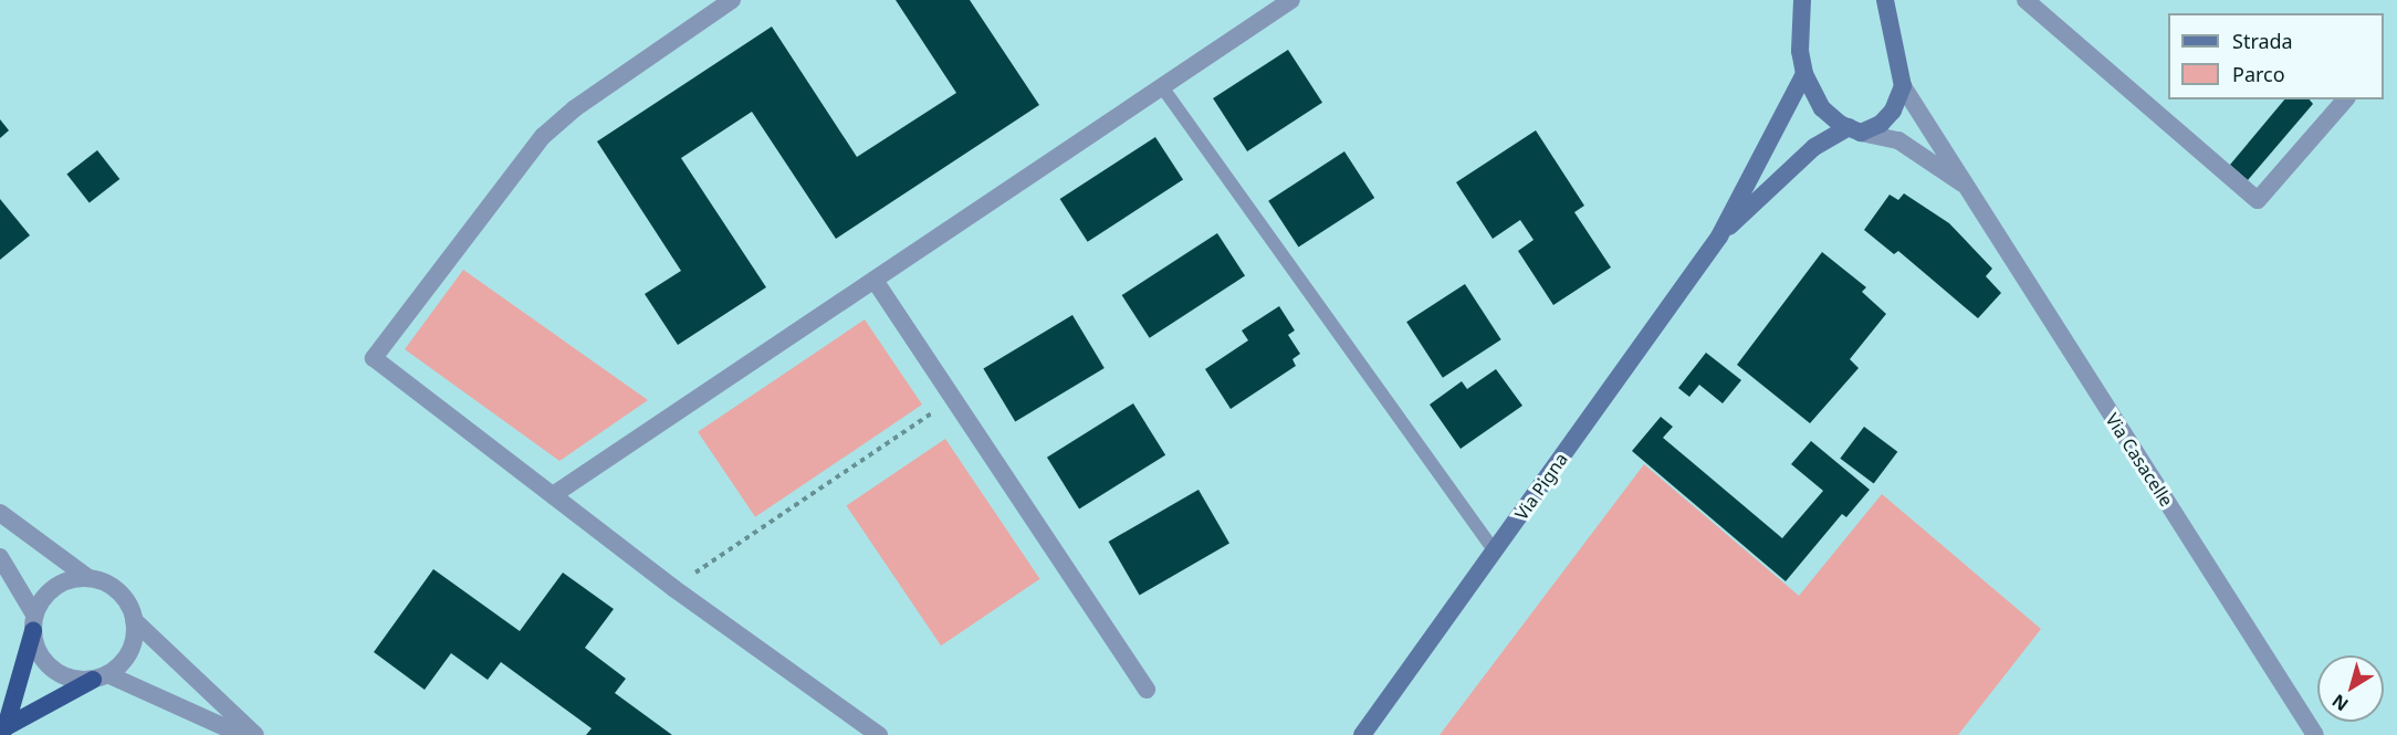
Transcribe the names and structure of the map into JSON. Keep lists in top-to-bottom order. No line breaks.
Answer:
{"streets":{"main road":["Via Pigna"],"street":["Via Casacelle"]},"crossings":[["Via Casacelle","Via Pigna"]],"legend":["Strada","Parco"],"north":"bottom left"}
